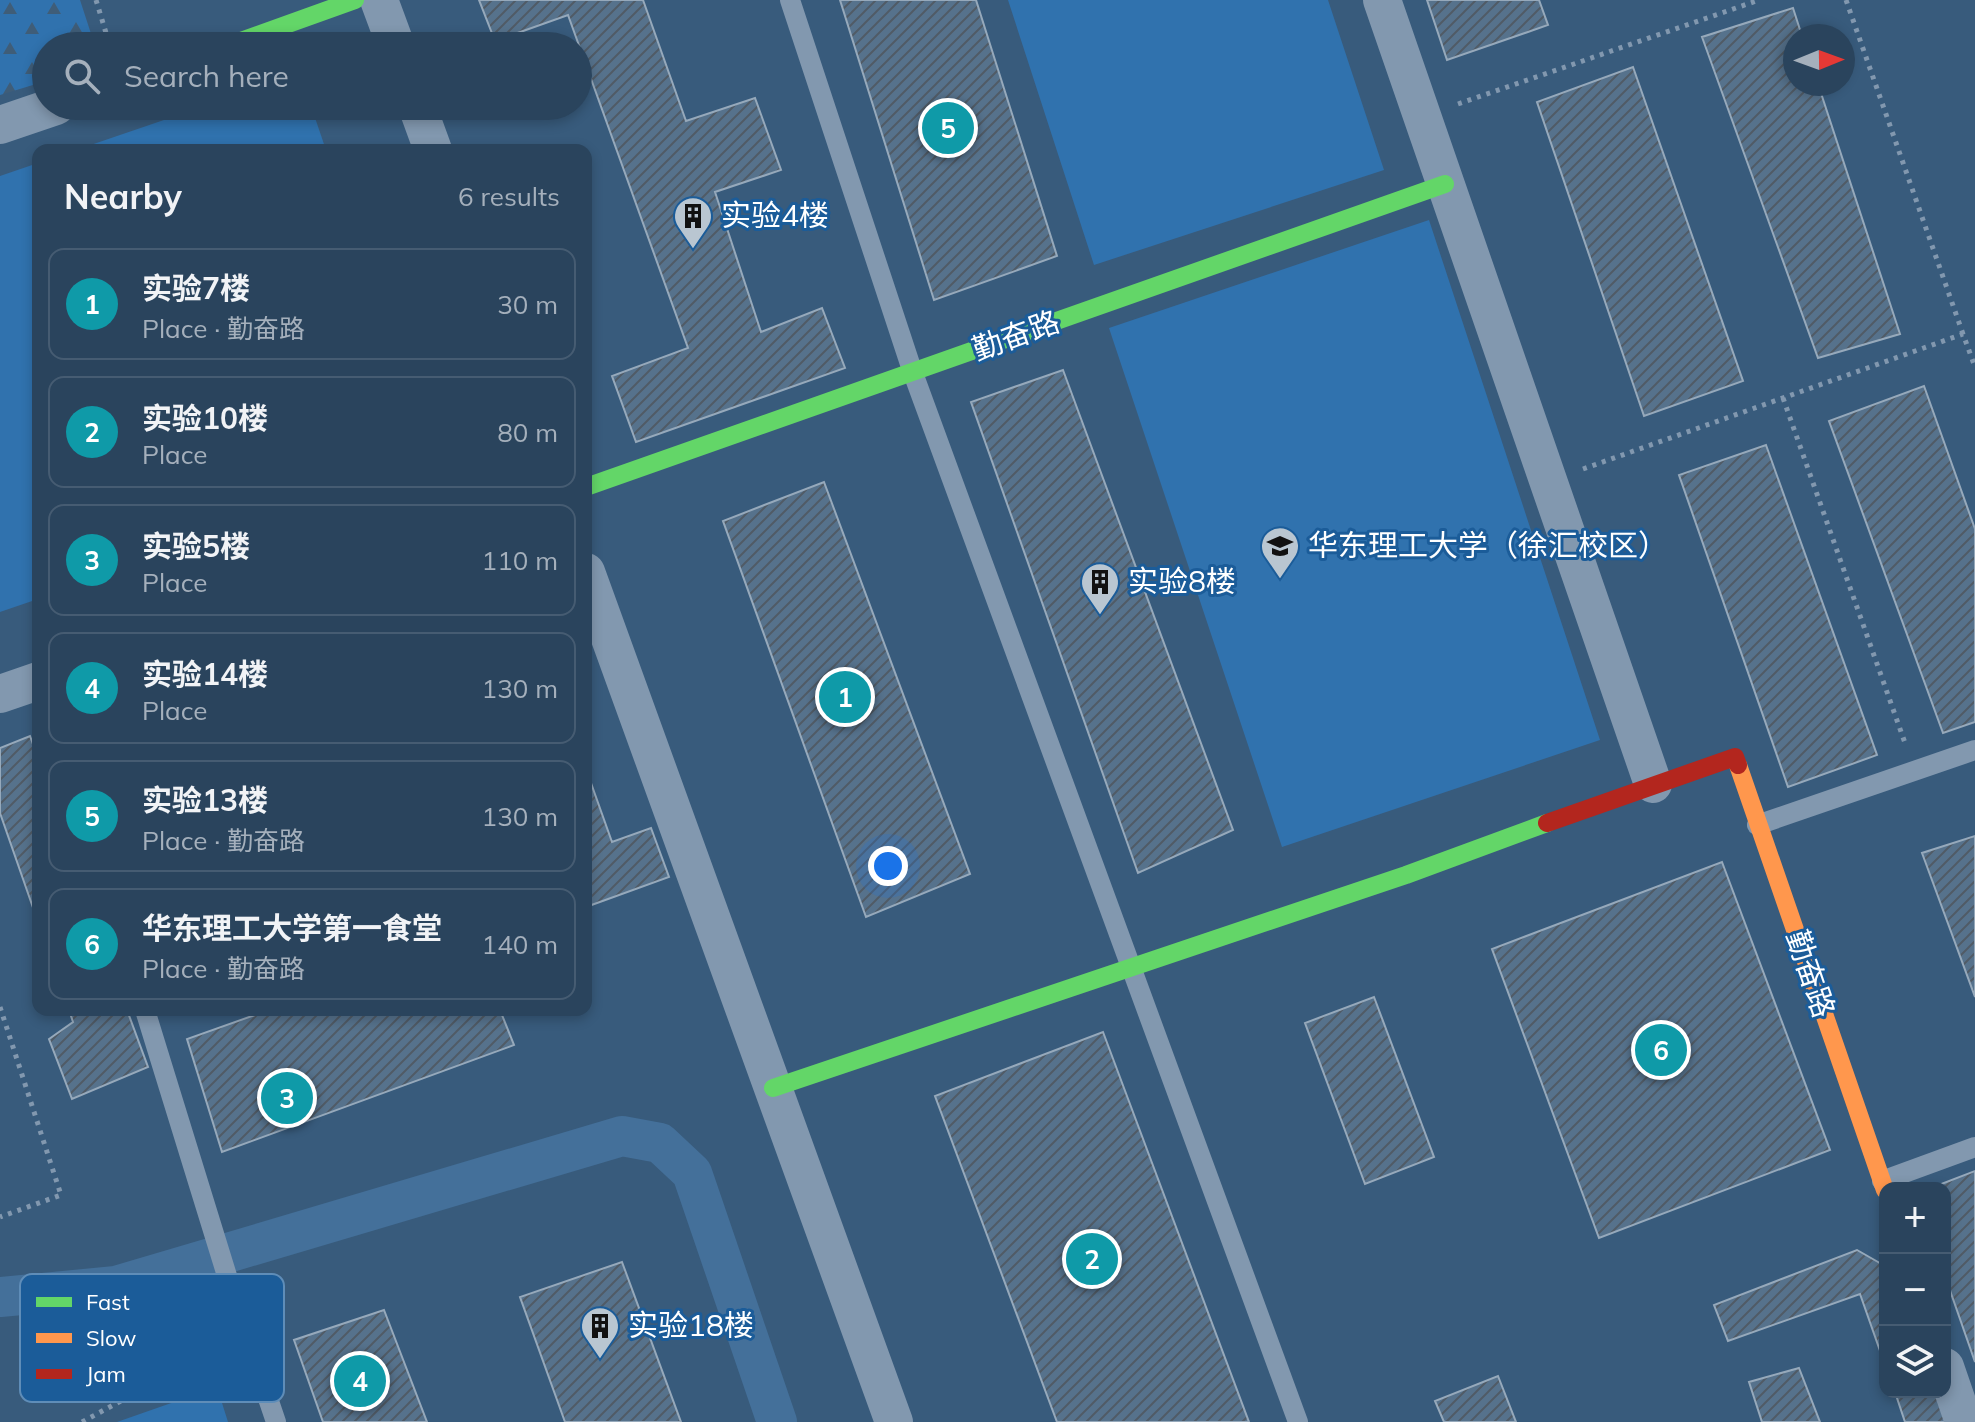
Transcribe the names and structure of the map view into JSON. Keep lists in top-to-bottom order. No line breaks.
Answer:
{"streets":{"street":["勤奋路"]},"places":{"building":["实验4楼","实验8楼","实验18楼"],"school or university":["华东理工大学（徐汇校区）"]},"legend":["Fast","Slow","Jam"],"north":"right","page":{"search":"Search here","pins":["5","1","6","3","2","4"],"heading":["Nearby","6 results"],"list":[{"mark":"1","name":"实验7楼","note":"Place · 勤奋路","value":"30 m"},{"mark":"2","name":"实验10楼","note":"Place","value":"80 m"},{"mark":"3","name":"实验5楼","note":"Place","value":"110 m"},{"mark":"4","name":"实验14楼","note":"Place","value":"130 m"},{"mark":"5","name":"实验13楼","note":"Place · 勤奋路","value":"130 m"},{"mark":"6","name":"华东理工大学第一食堂","note":"Place · 勤奋路","value":"140 m"}],"map_buttons":["+","−"]}}
